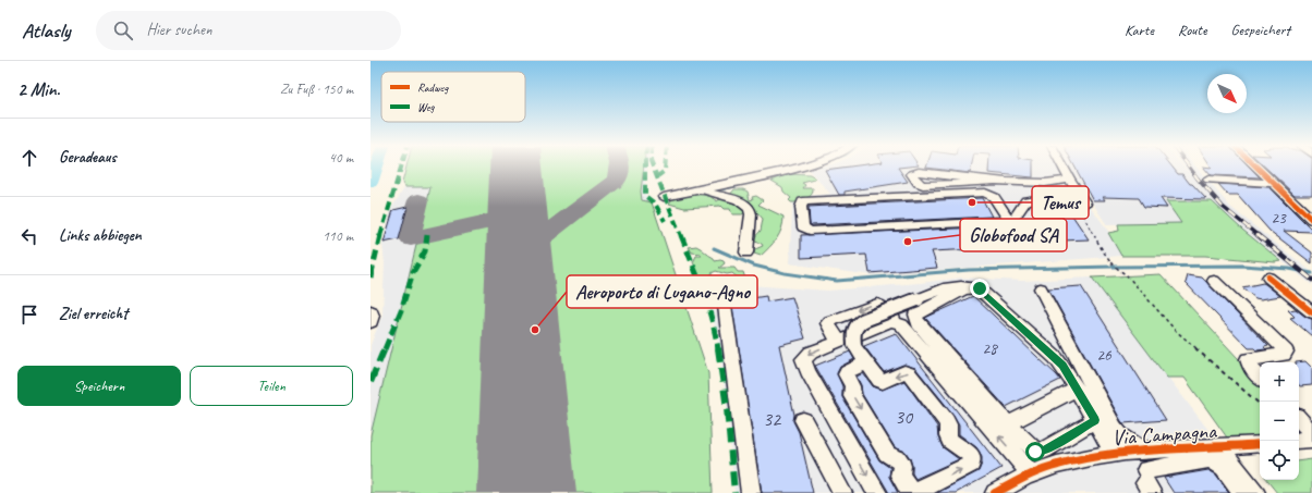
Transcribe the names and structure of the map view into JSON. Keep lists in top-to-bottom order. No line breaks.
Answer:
{"streets":{"street":["Via Campagna"]},"places":["Temus","Globofood SA","Aeroporto di Lugano-Agno"],"house_numbers":["23","28","26","30","32"],"legend":["Radweg","Weg"],"north":"bottom right","page":{"header":"Atlasly","search":"Hier suchen","nav":["Karte","Route","Gespeichert"],"heading":["2 Min.","Zu Fuß · 150 m"],"list":[["Geradeaus","40 m"],["Links abbiegen","110 m"],"Ziel erreicht"],"buttons":["Speichern","Teilen"],"map_buttons":["+","−"]}}
